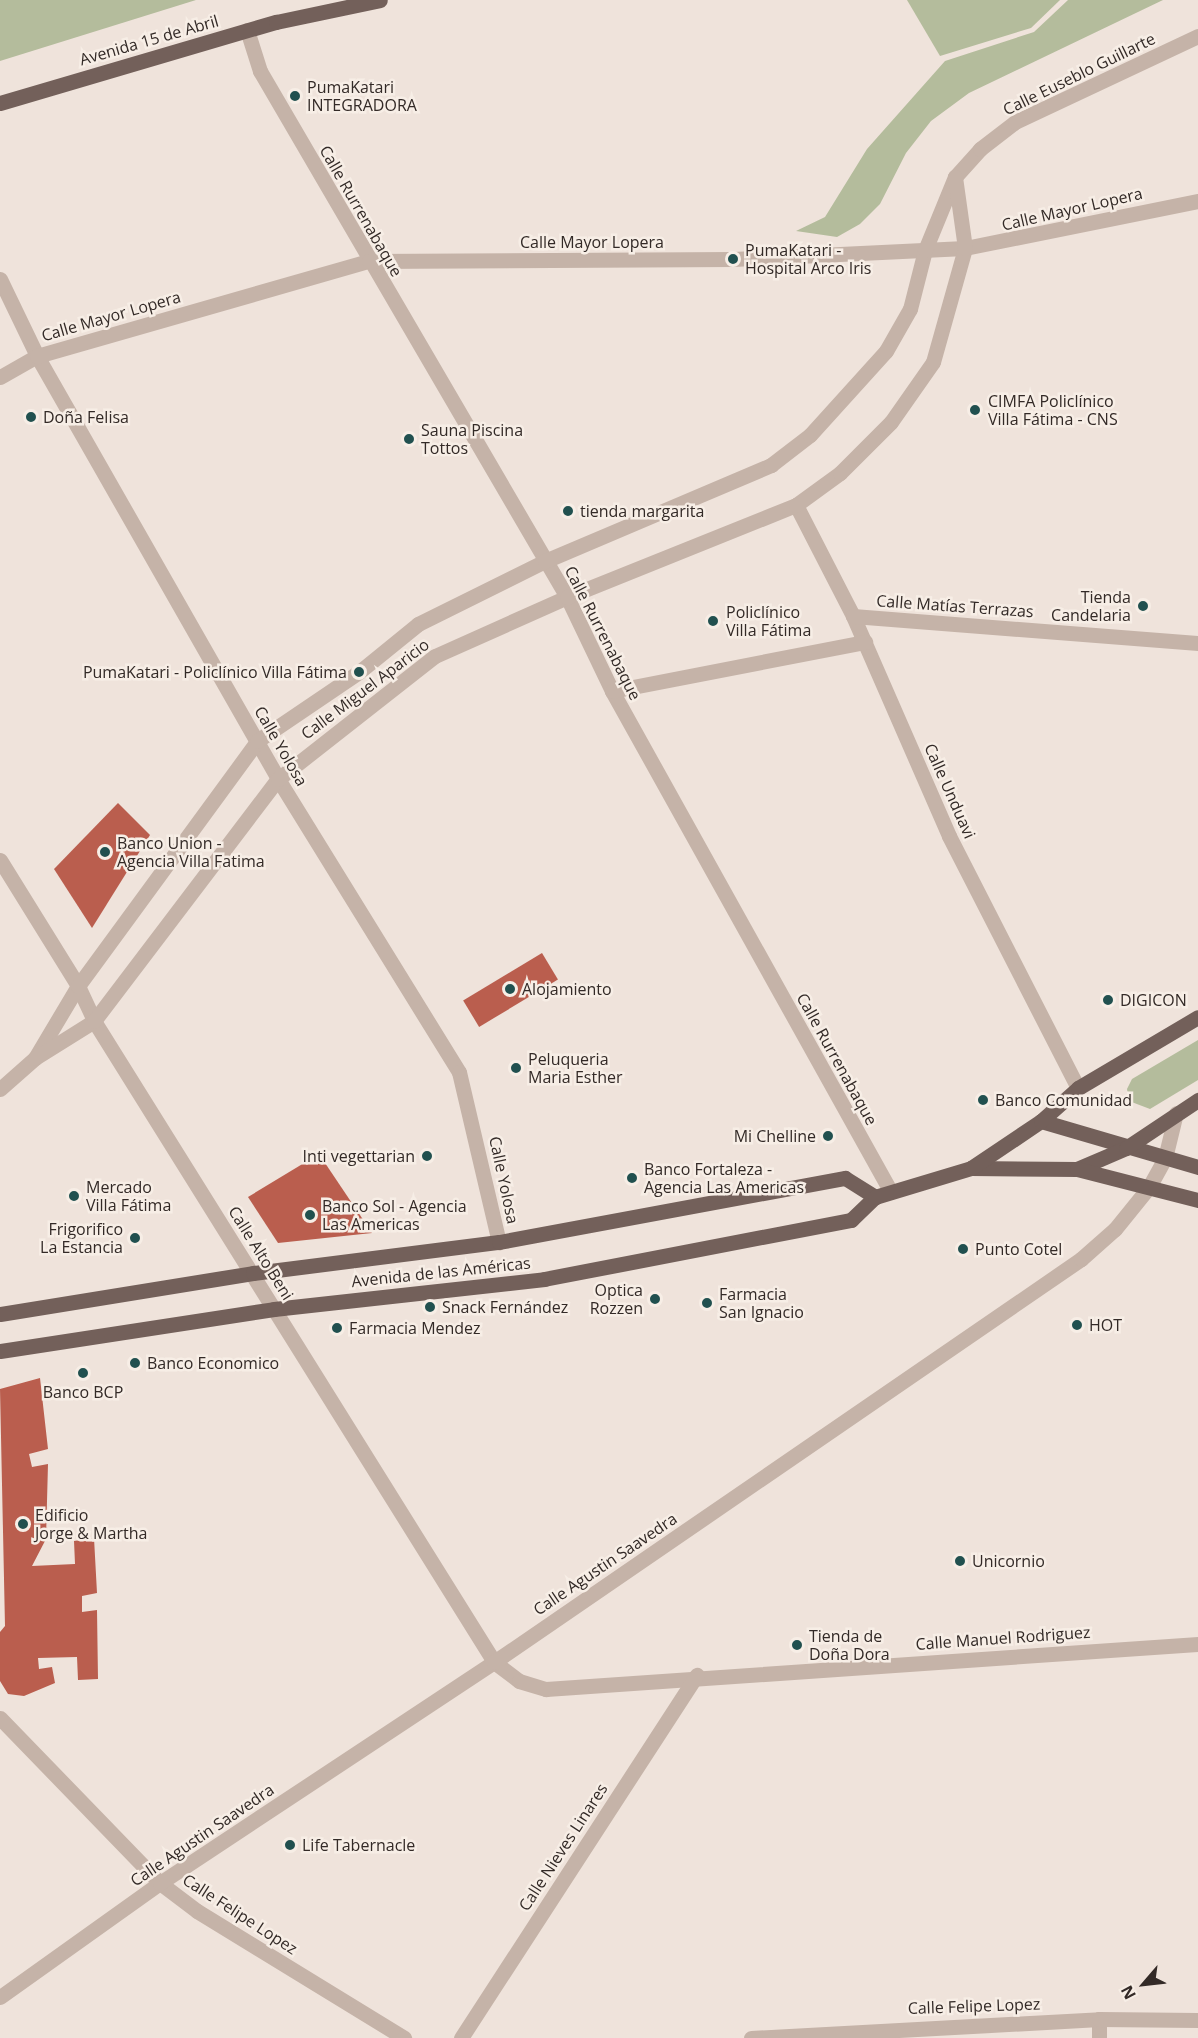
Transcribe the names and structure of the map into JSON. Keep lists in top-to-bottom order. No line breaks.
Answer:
{"streets":{"main road":["Avenida 15 de Abril","Avenida de las Américas"],"street":["Calle Euseblo Guillarte","Calle Mayor Lopera","Calle Rurrenabaque","Calle Matías Terrazas","Calle Miguel Aparicio","Calle Yolosa","Calle Unduavi","Calle Alto Beni","Calle Agustin Saavedra","Calle Manuel Rodriguez","Calle Nieves Linares","Calle Felipe Lopez"]},"crossings":[["Avenida 15 de Abril","Calle Rurrenabaque"],["Calle Euseblo Guillarte","Calle Mayor Lopera"],["Calle Euseblo Guillarte","Calle Miguel Aparicio"],["Calle Mayor Lopera","Calle Rurrenabaque"],["Calle Mayor Lopera","Calle Miguel Aparicio"],["Calle Mayor Lopera","Calle Yolosa"],["Calle Rurrenabaque","Calle Miguel Aparicio"],["Calle Rurrenabaque","Avenida de las Américas"],["Calle Matías Terrazas","Calle Unduavi"],["Calle Miguel Aparicio","Calle Yolosa"],["Calle Miguel Aparicio","Calle Unduavi"],["Calle Miguel Aparicio","Calle Alto Beni"],["Calle Yolosa","Avenida de las Américas"],["Calle Alto Beni","Avenida de las Américas"],["Calle Alto Beni","Calle Agustin Saavedra"],["Calle Alto Beni","Calle Manuel Rodriguez"],["Calle Agustin Saavedra","Calle Manuel Rodriguez"],["Calle Agustin Saavedra","Calle Felipe Lopez"],["Calle Manuel Rodriguez","Calle Nieves Linares"]],"places":["PumaKatari INTEGRADORA","PumaKatari - Hospital Arco Iris","CIMFA Policlínico Villa Fátima - CNS","Doña Felisa","Sauna Piscina Tottos","tienda margarita","Tienda Candelaria","Policlínico Villa Fátima","PumaKatari - Policlínico Villa Fátima","Banco Union - Agencia Villa Fatima","Alojamiento","DIGICON","Peluqueria Maria Esther","Banco Comunidad","Mi Chelline","Inti vegettarian","Banco Fortaleza - Agencia Las Americas","Mercado Villa Fátima","Banco Sol - Agencia Las Americas","Frigorifico La Estancia","Punto Cotel","Optica Rozzen","Farmacia San Ignacio","Snack Fernández","HOT","Farmacia Mendez","Banco Economico","Banco BCP","Edificio Jorge & Martha","Unicornio","Tienda de Doña Dora","Life Tabernacle"],"north":"bottom left"}
